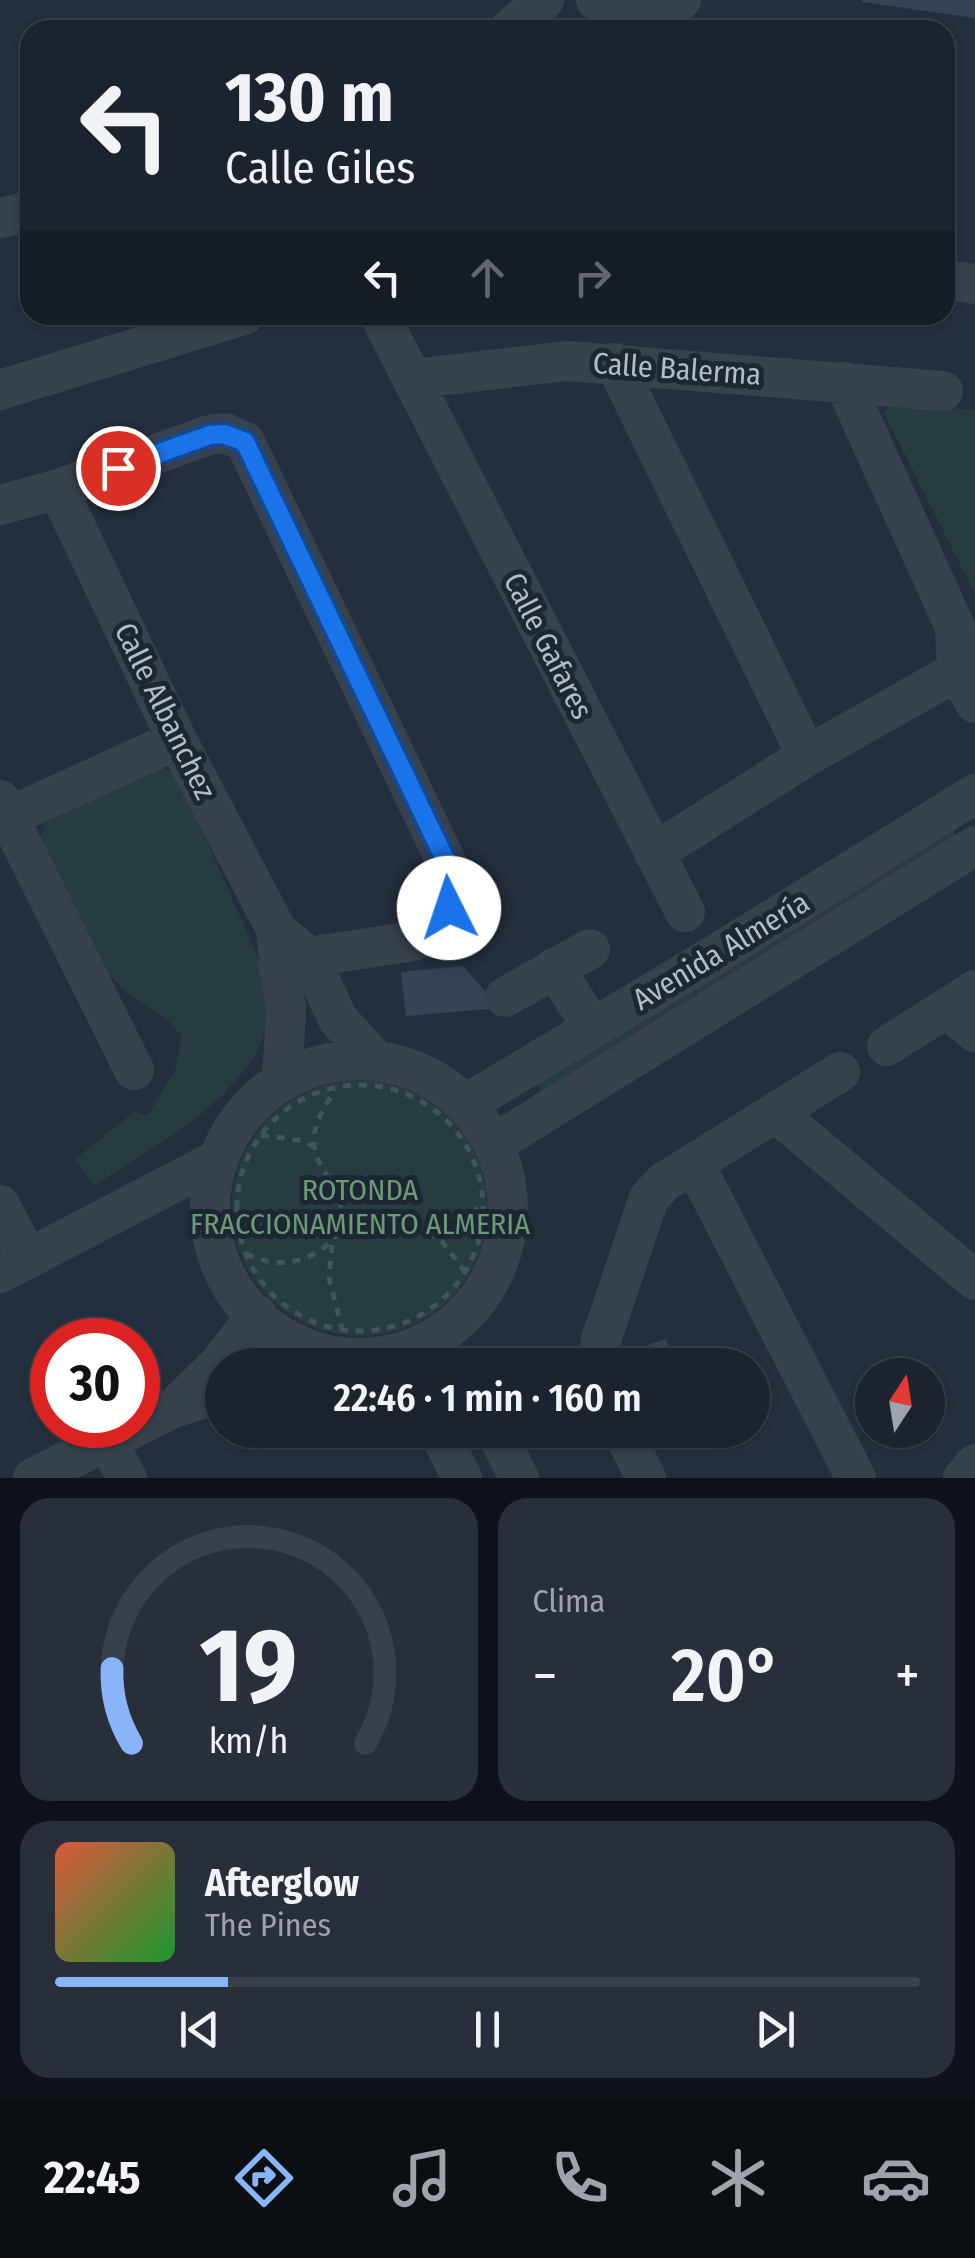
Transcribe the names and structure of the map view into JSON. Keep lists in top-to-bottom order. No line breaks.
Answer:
{"streets":{"street":["Calle Balerma","Calle Gafares","Calle Albanchez","Avenida Almería"]},"crossings":[["Calle Balerma","Calle Gafares"]],"parks":["ROTONDA FRACCIONAMIENTO ALMERIA"],"north":"top","page":{"turn":["130 m","Calle Giles"],"limit":"30","trip":"22:46 · 1 min · 160 m","tile":"Clima","heat":["−","20°","+"],"song":["Afterglow","The Pines"],"tabs":"22:45","gauge":["19","km/h"]}}
